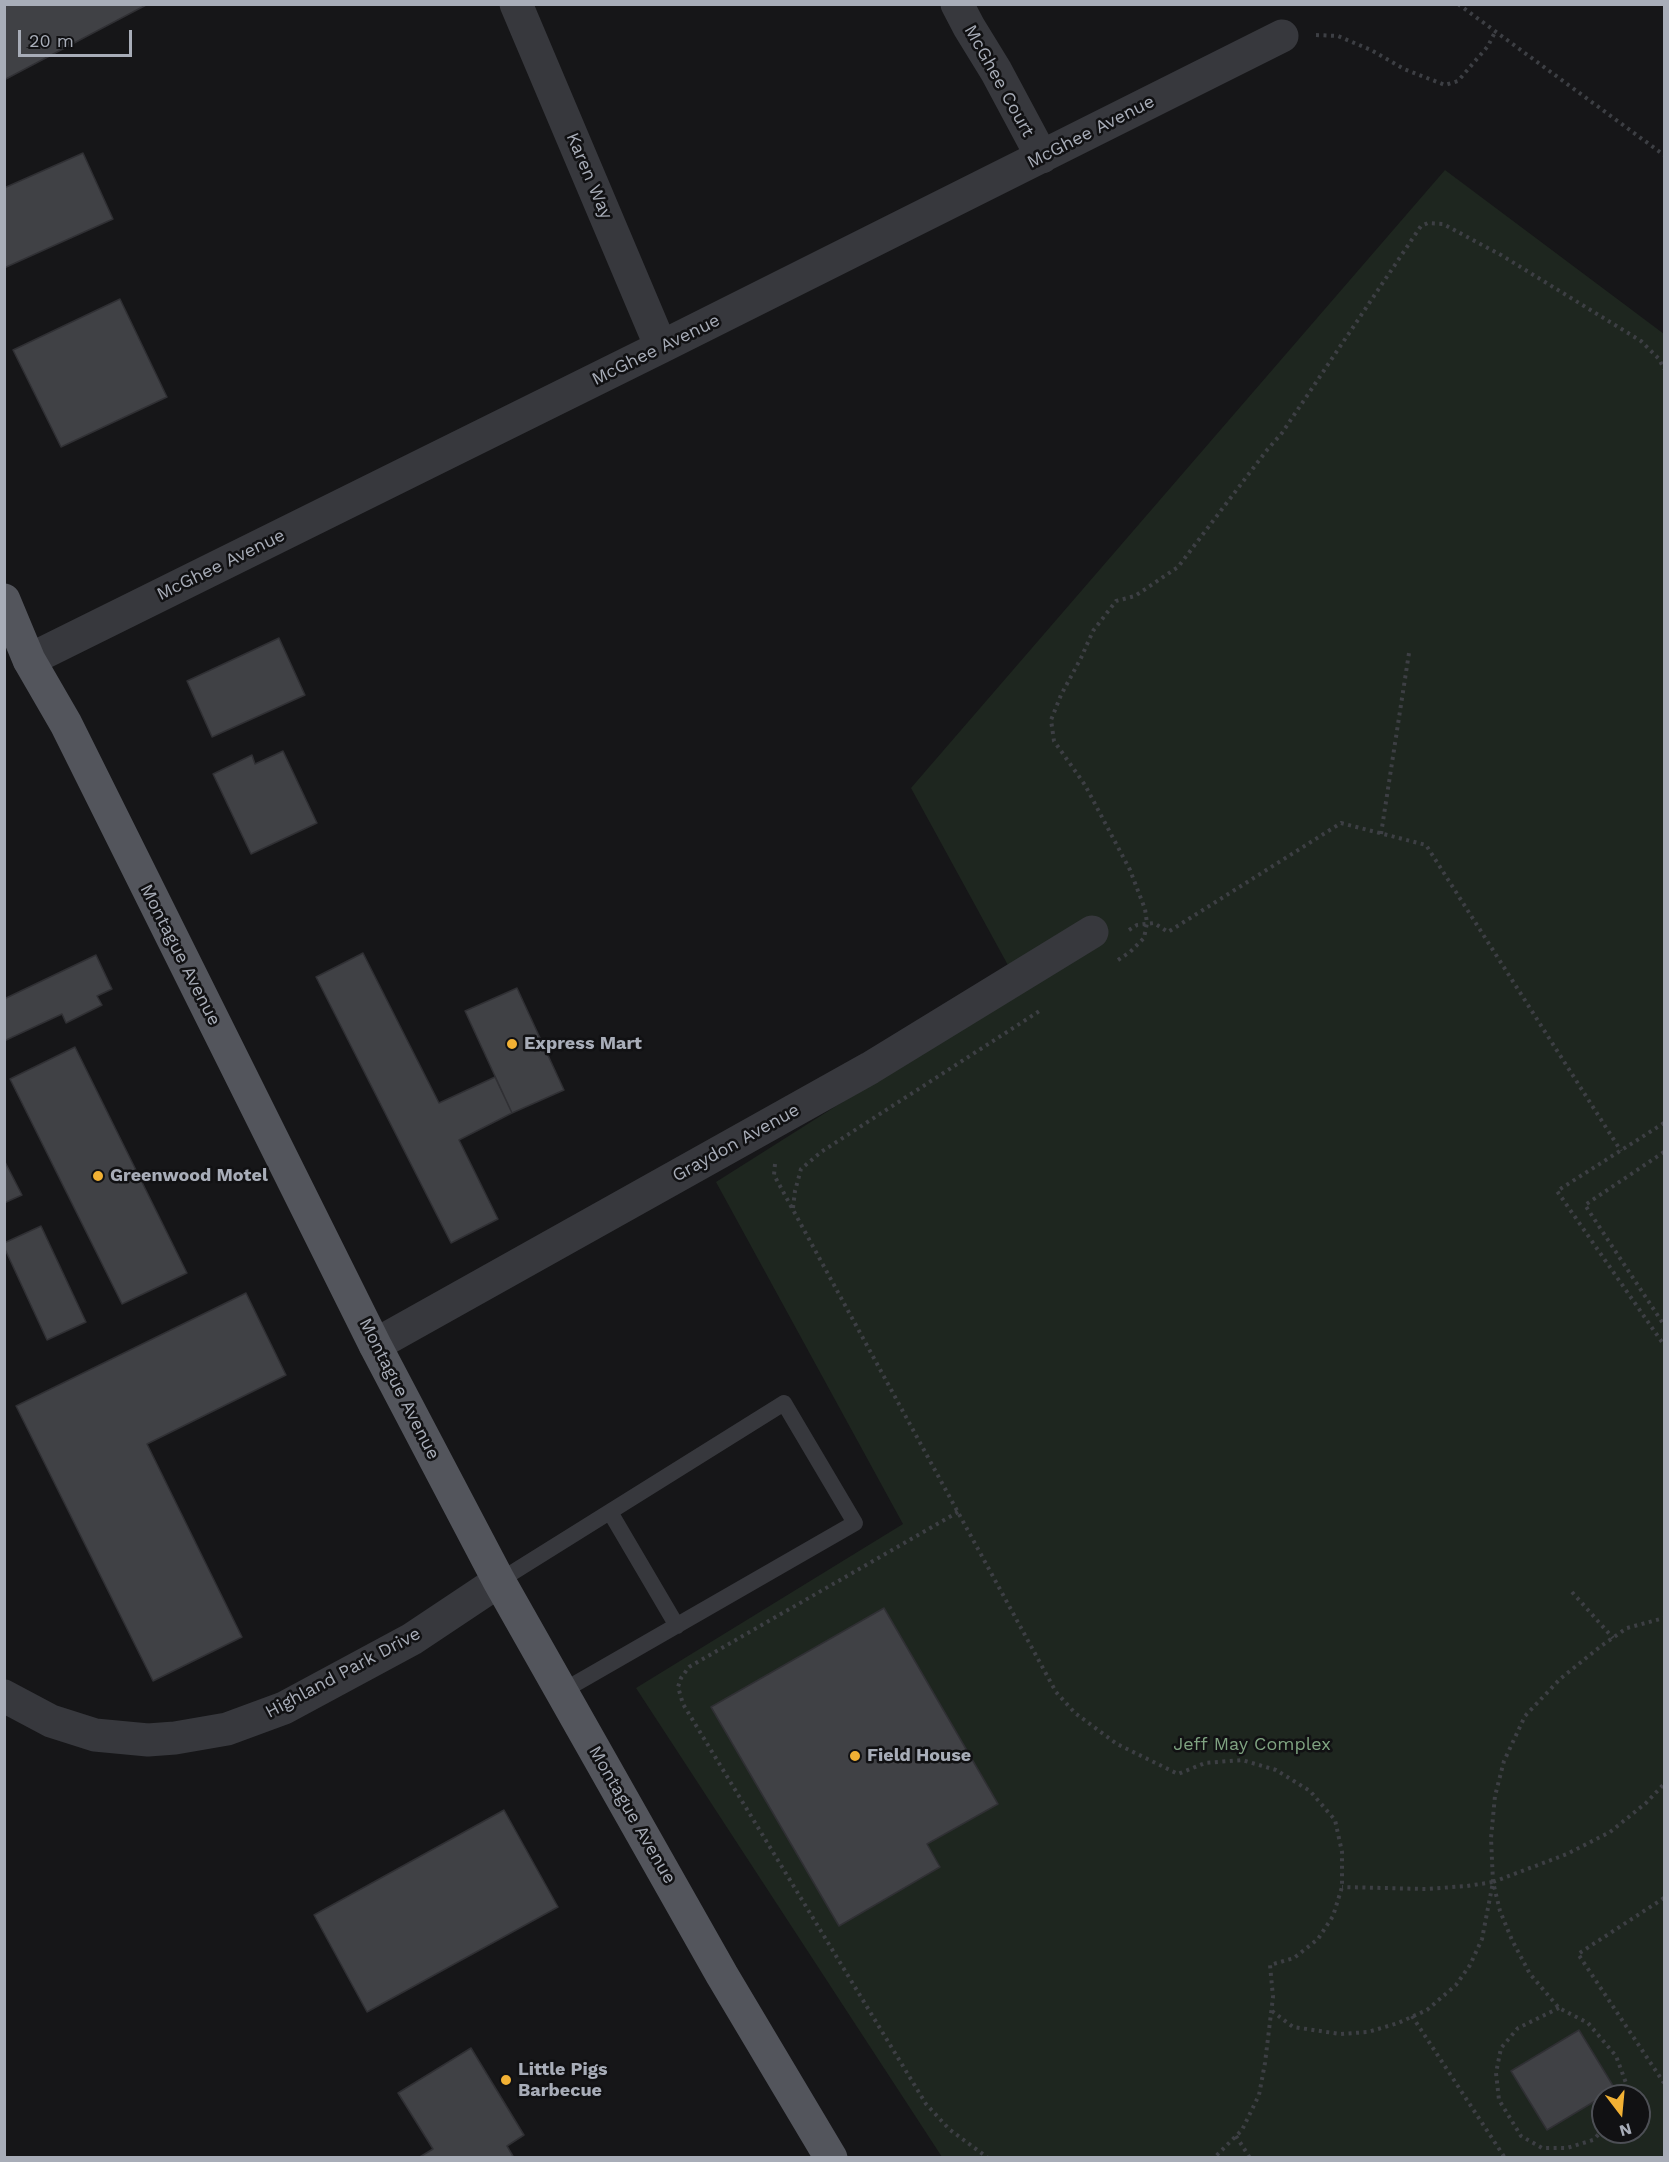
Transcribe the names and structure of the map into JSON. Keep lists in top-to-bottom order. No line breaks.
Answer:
{"streets":{"main road":["Montague Avenue"],"street":["McGhee Court","McGhee Avenue","Karen Way","Graydon Avenue","Highland Park Drive"]},"crossings":[["McGhee Court","McGhee Avenue"],["McGhee Avenue","Karen Way"],["McGhee Avenue","Montague Avenue"],["Montague Avenue","Graydon Avenue"],["Montague Avenue","Highland Park Drive"]],"parks":["Jeff May Complex"],"places":["Express Mart","Greenwood Motel","Field House","Little Pigs Barbecue"],"scale_bar":"20 m","north":"bottom"}
